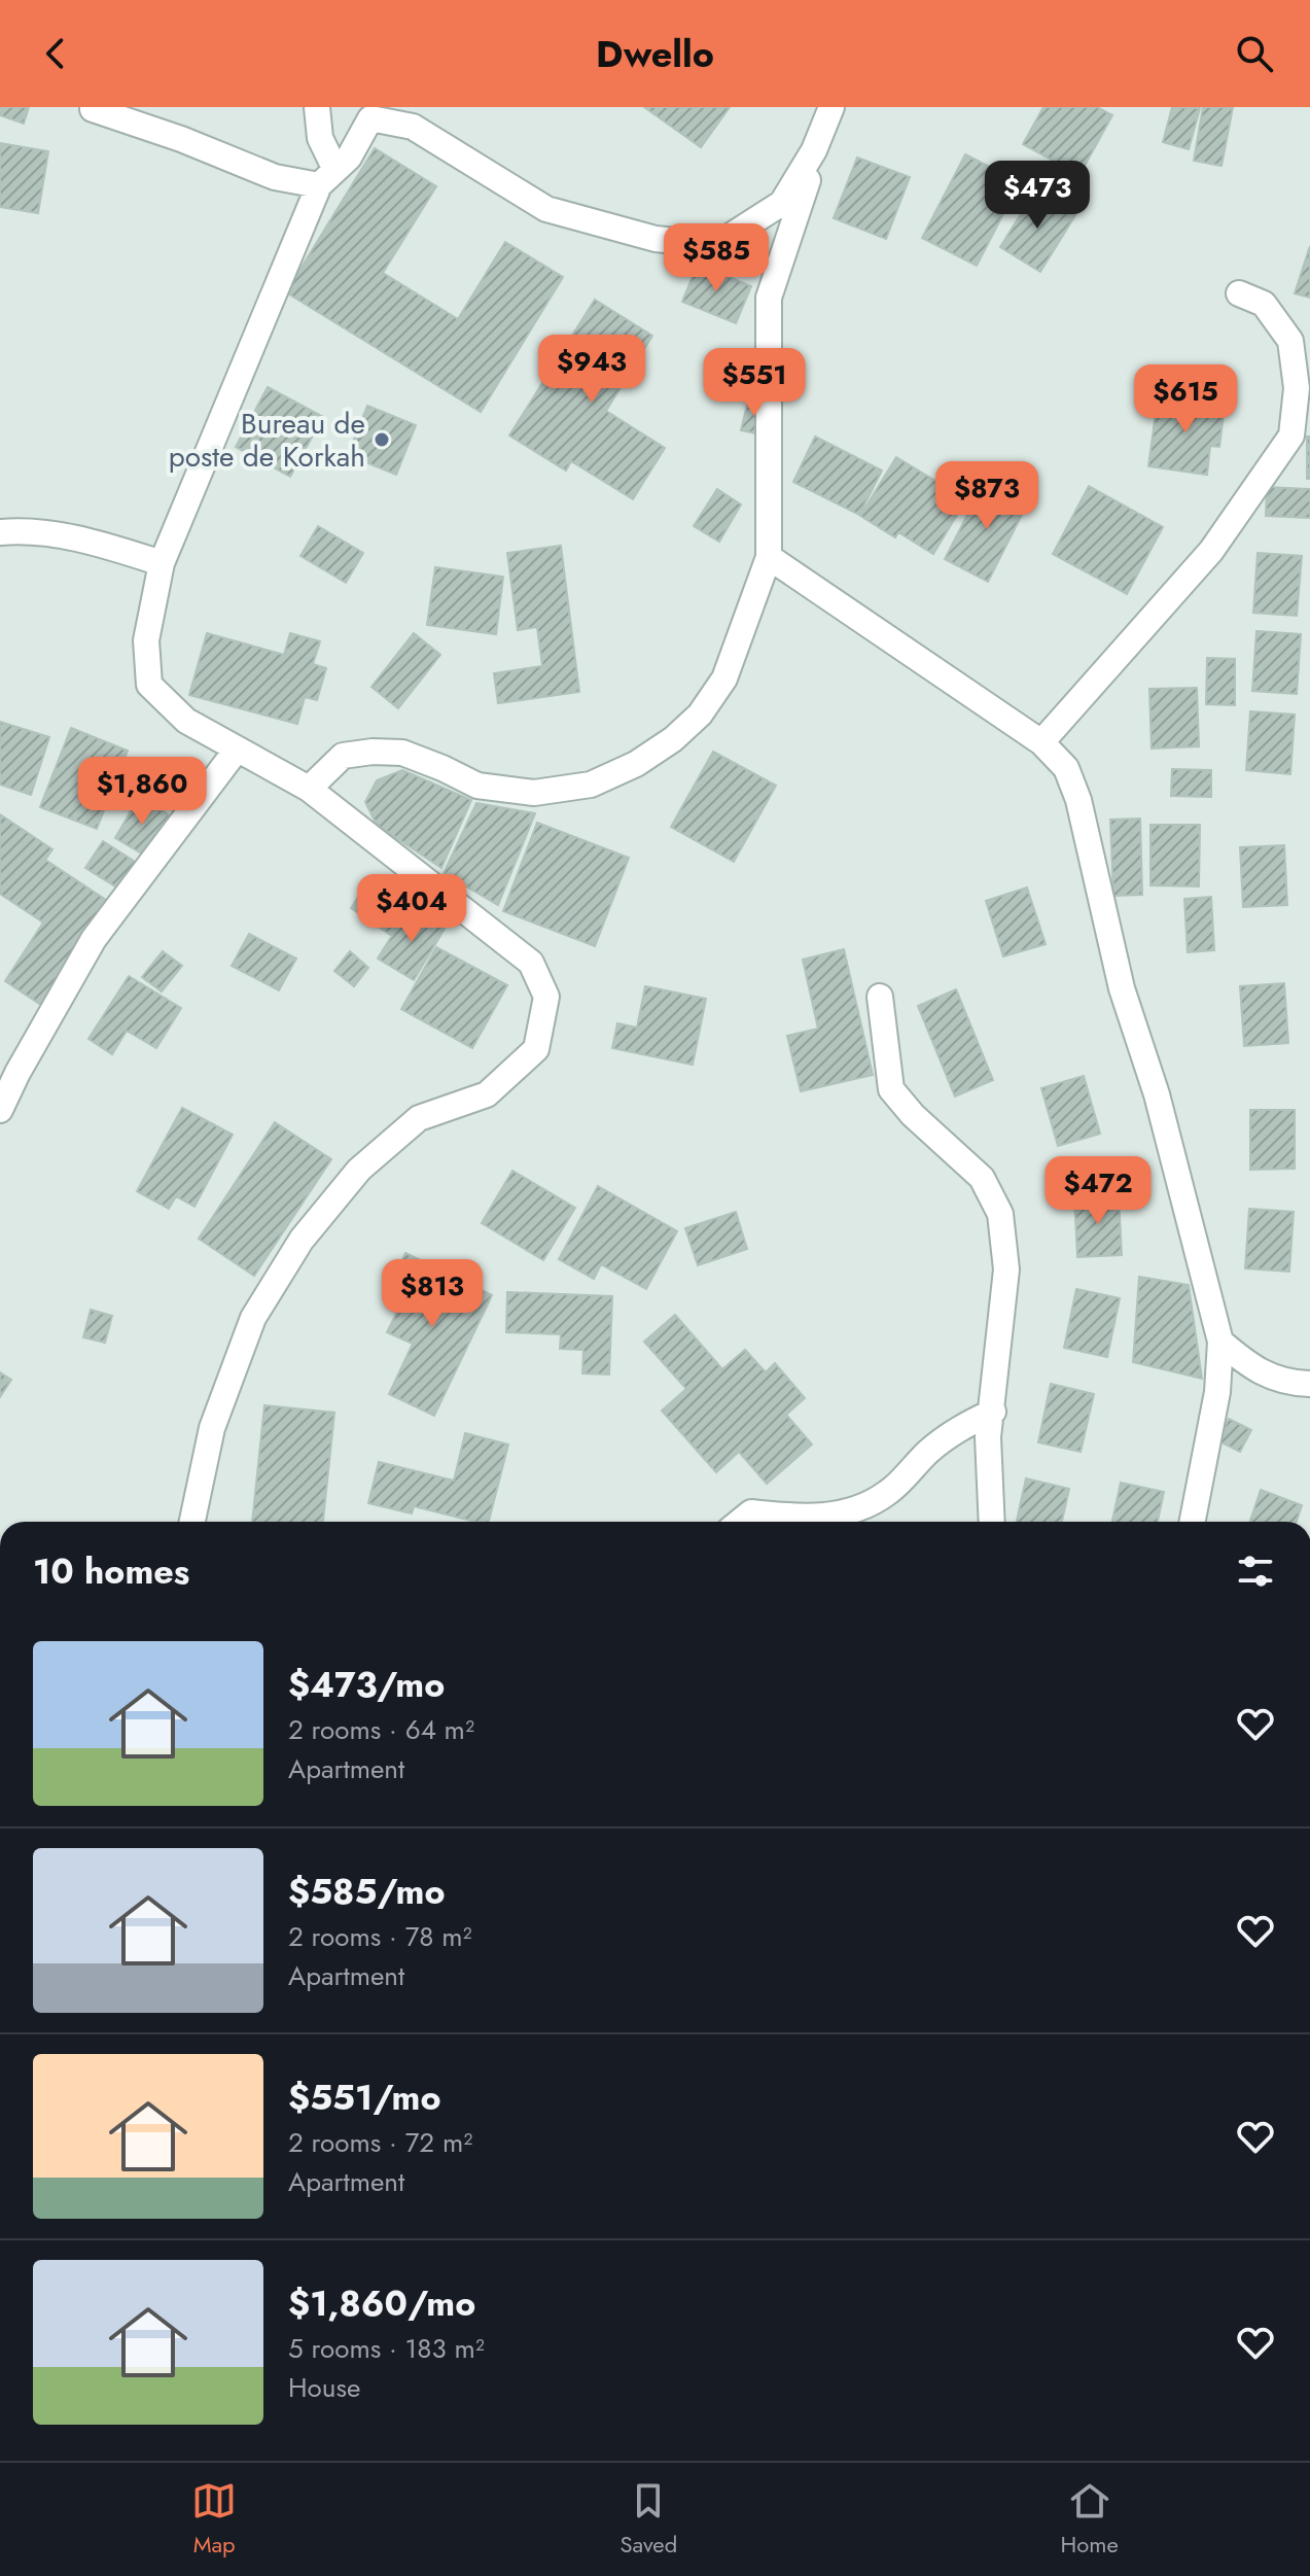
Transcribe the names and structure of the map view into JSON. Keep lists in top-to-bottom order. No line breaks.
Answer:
{"places":["Bureau de poste de Korkah"],"page":{"header":"Dwello","price":["$473","$585","$943","$551","$615","$873","$1,860","$404","$472","$813"],"heading":"10 homes","list":[{"name":"$473/mo","note":"2 rooms · 64 m² · Apartment"},{"name":"$585/mo","note":"2 rooms · 78 m² · Apartment"},{"name":"$551/mo","note":"2 rooms · 72 m² · Apartment"},{"name":"$1,860/mo","note":"5 rooms · 183 m² · House"}],"tabs":["Map","Saved","Home"]}}
